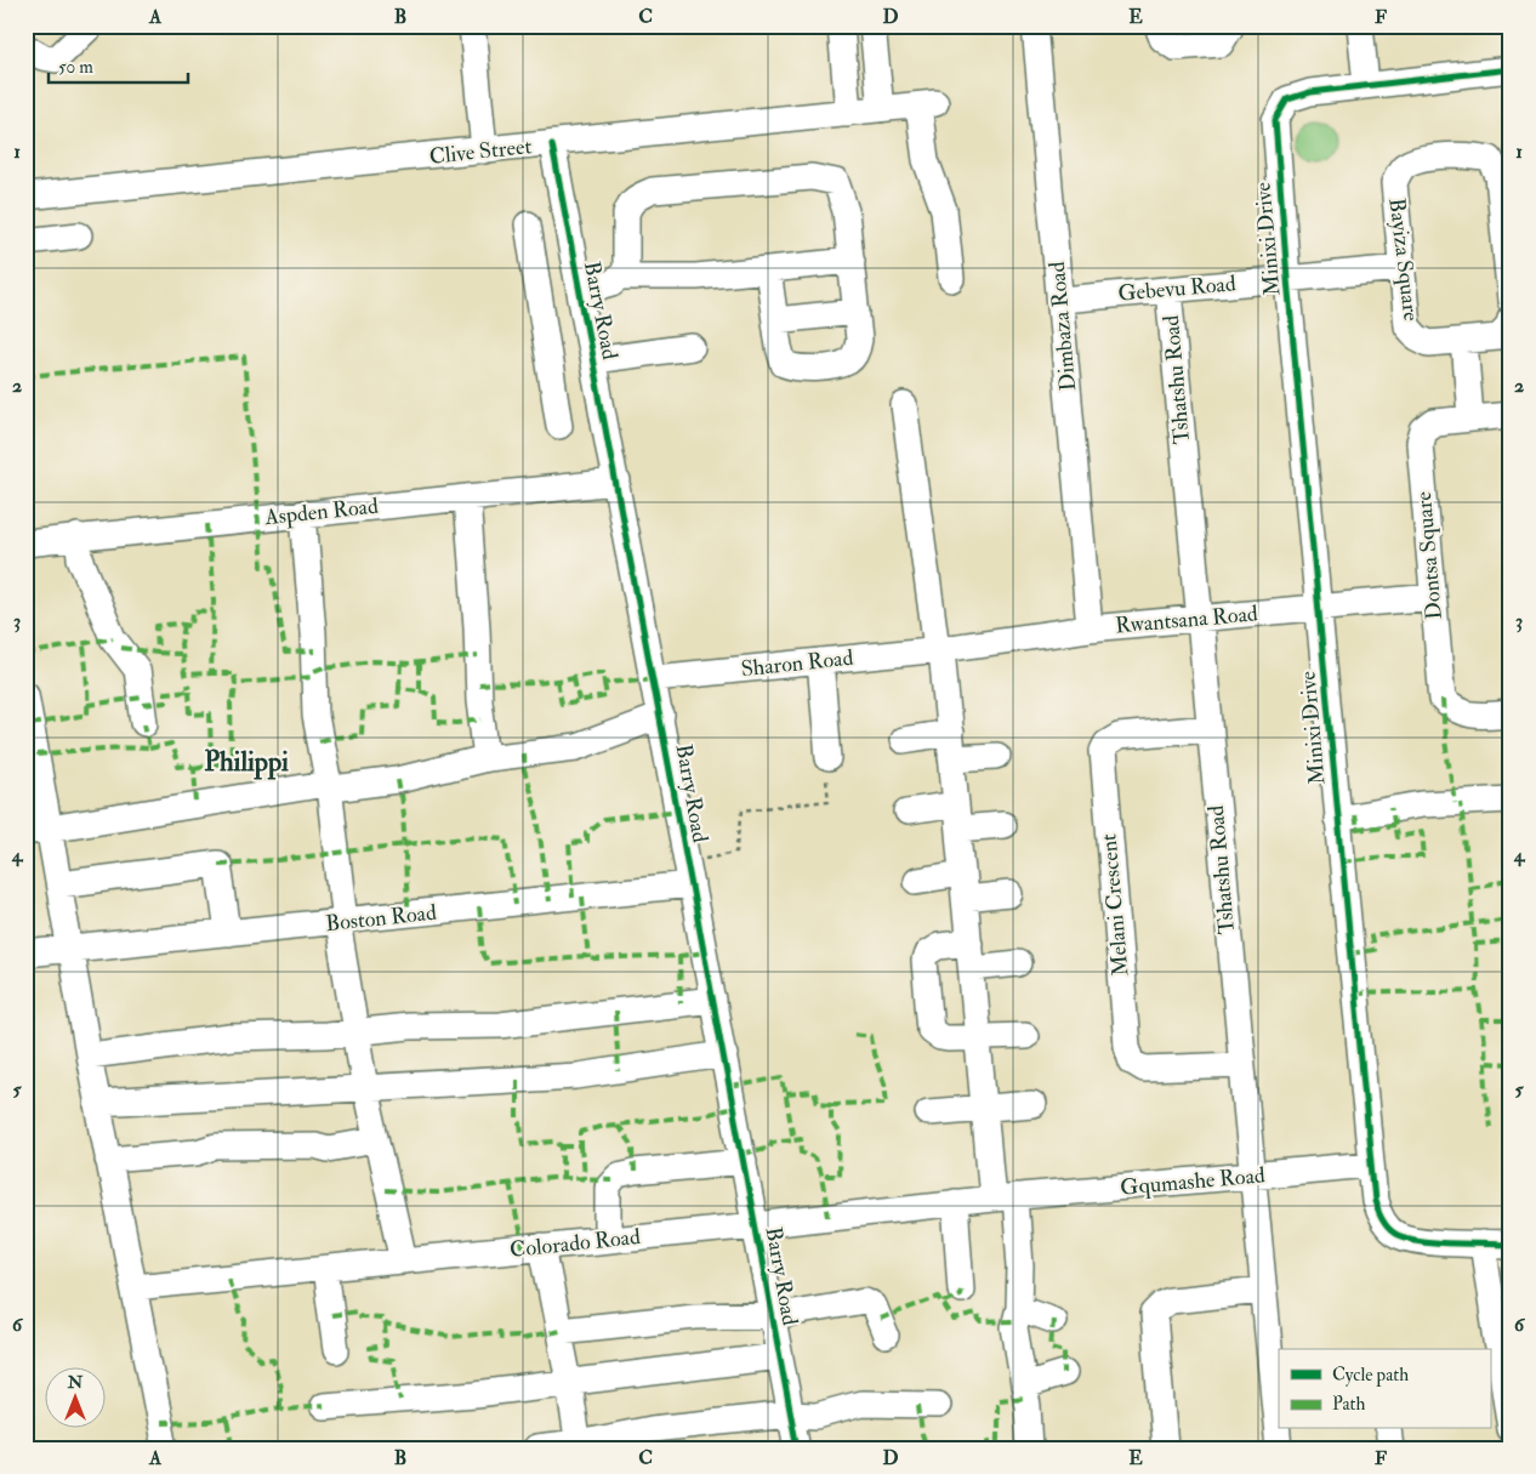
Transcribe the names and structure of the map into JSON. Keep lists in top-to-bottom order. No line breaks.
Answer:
{"streets":{"street":["Clive Street","Minixi Drive","Bayiza Square","Gebevu Road","Barry Road","Dimbaza Road","Tshatshu Road","Aspden Road","Dontsa Square","Rwantsana Road","Sharon Road","Melani Crescent","Boston Road","Gqumashe Road","Colorado Road"]},"crossings":[["Clive Street","Barry Road"],["Minixi Drive","Gebevu Road"],["Minixi Drive","Rwantsana Road"],["Minixi Drive","Gqumashe Road"],["Bayiza Square","Gebevu Road"],["Gebevu Road","Dimbaza Road"],["Gebevu Road","Tshatshu Road"],["Barry Road","Aspden Road"],["Barry Road","Sharon Road"],["Barry Road","Boston Road"],["Barry Road","Colorado Road"],["Dimbaza Road","Rwantsana Road"],["Tshatshu Road","Rwantsana Road"],["Tshatshu Road","Melani Crescent"],["Tshatshu Road","Gqumashe Road"],["Dontsa Square","Rwantsana Road"],["Rwantsana Road","Sharon Road"],["Gqumashe Road","Colorado Road"]],"districts":["Philippi"],"legend":["Cycle path","Path"],"scale_bar":"50 m","north":"top","grid":{"columns":["A","B","C","D","E","F"],"rows":["1","2","3","4","5","6"]}}
